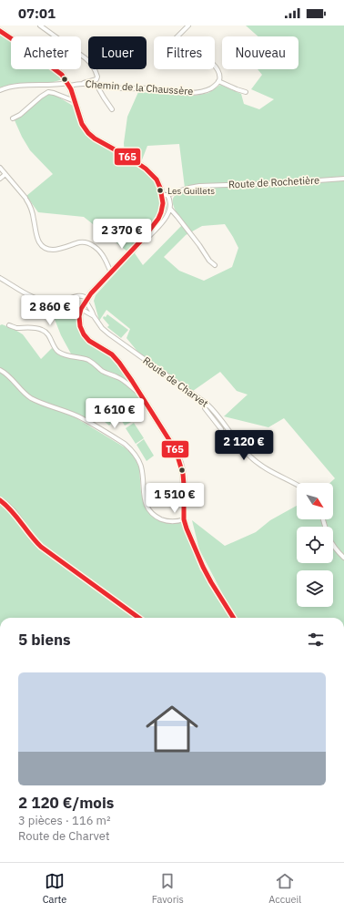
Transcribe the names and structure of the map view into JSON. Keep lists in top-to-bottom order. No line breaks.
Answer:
{"streets":{"street":["Chemin de la Chaussère","Route de Rochetière","Route de Charvet"]},"places":["Les Guillets"],"lines":["transit line T65"],"north":"bottom right","page":{"status":"07:01","chip":["Acheter","Louer","Filtres","Nouveau"],"price":["2 370 €","2 860 €","1 610 €","2 120 €","1 510 €"],"heading":"5 biens","list":[{"name":"2 120 €/mois","note":"3 pièces · 116 m² · Route de Charvet"}],"tabs":["Carte","Favoris","Accueil"]}}
